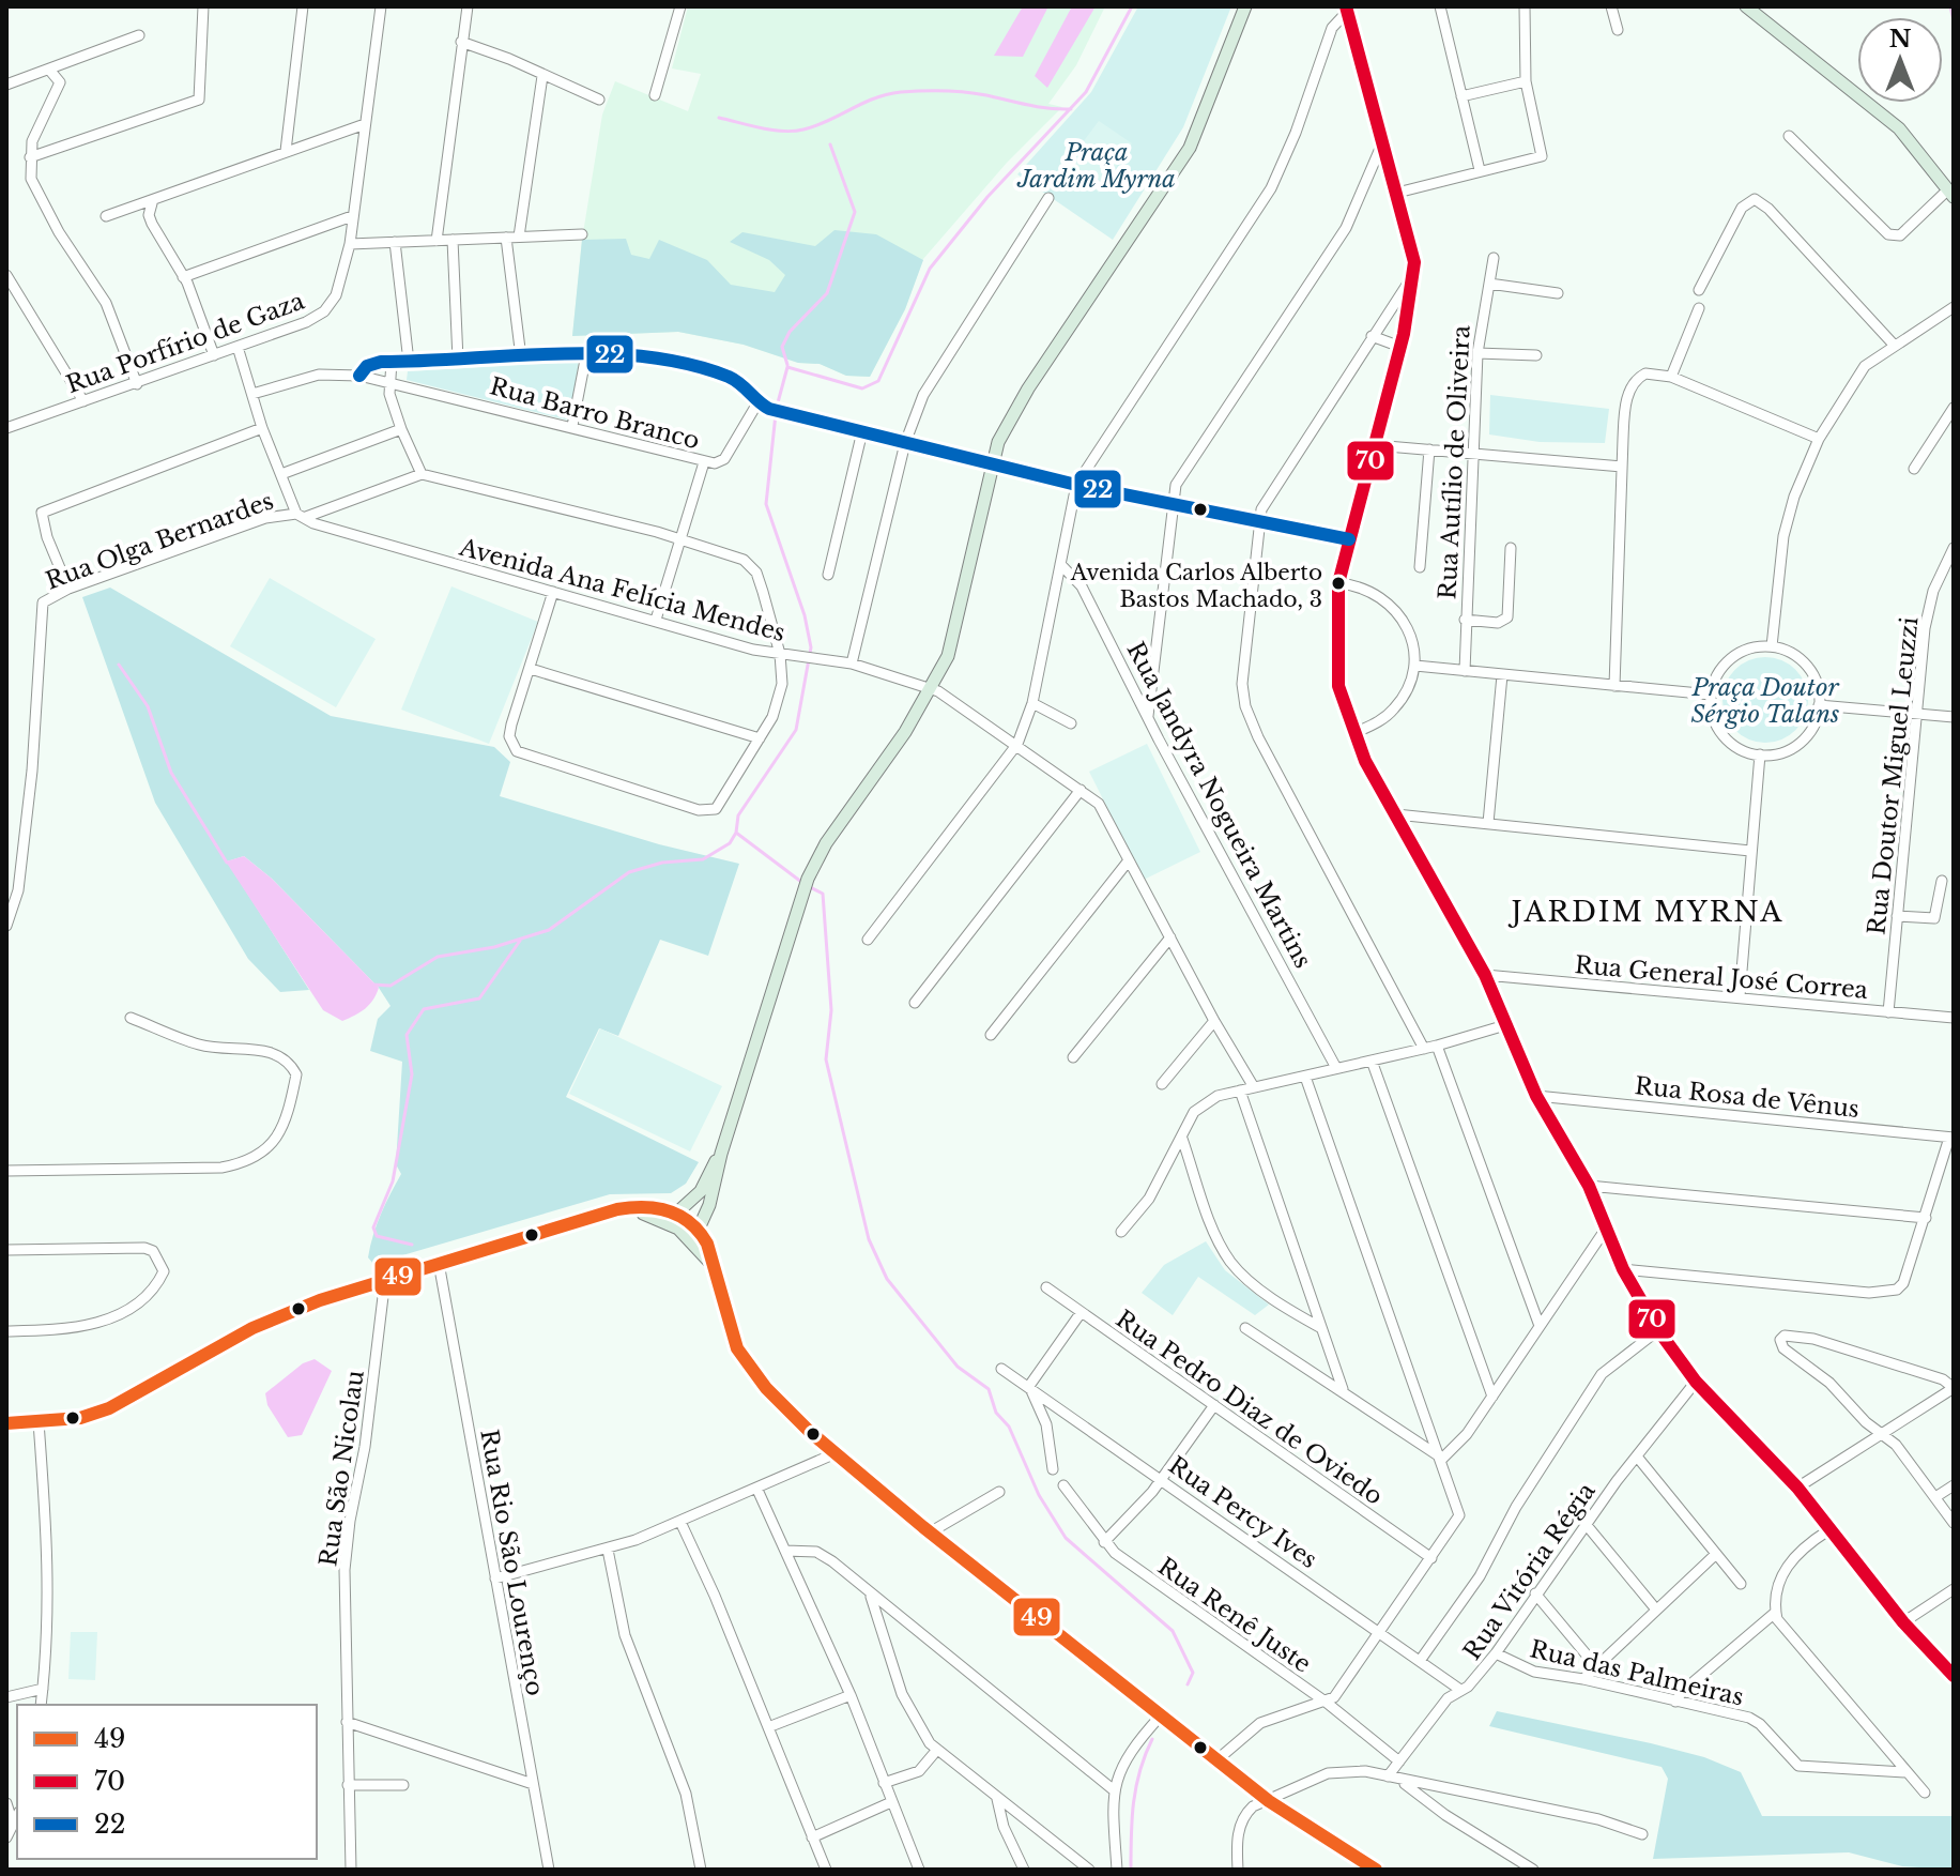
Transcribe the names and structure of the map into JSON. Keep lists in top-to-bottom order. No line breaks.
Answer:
{"streets":{"street":["Rua Porfírio de Gaza","Rua Barro Branco","Rua Autílio de Oliveira","Rua Olga Bernardes","Avenida Ana Felícia Mendes","Rua Doutor Miguel Leuzzi","Rua Jandyra Nogueira Martins","Rua General José Correa","Rua Rosa de Vênus","Rua Pedro Diaz de Oviedo","Rua São Nicolau","Rua Percy Ives","Rua Rio São Lourenço","Rua Vitória Régia","Rua Renê Juste","Rua das Palmeiras"]},"crossings":[["Rua Olga Bernardes","Avenida Ana Felícia Mendes"],["Rua Doutor Miguel Leuzzi","Rua General José Correa"],["Rua Percy Ives","Rua Vitória Régia"],["Rua Vitória Régia","Rua Renê Juste"],["Rua Vitória Régia","Rua das Palmeiras"]],"districts":["JARDIM MYRNA"],"parks":["Praça Jardim Myrna","Praça Doutor Sérgio Talans"],"places":["Avenida Carlos Alberto Bastos Machado, 3"],"lines":["transit line 70","transit line 22","transit line 49"],"legend":["49","70","22"],"north":"top"}
